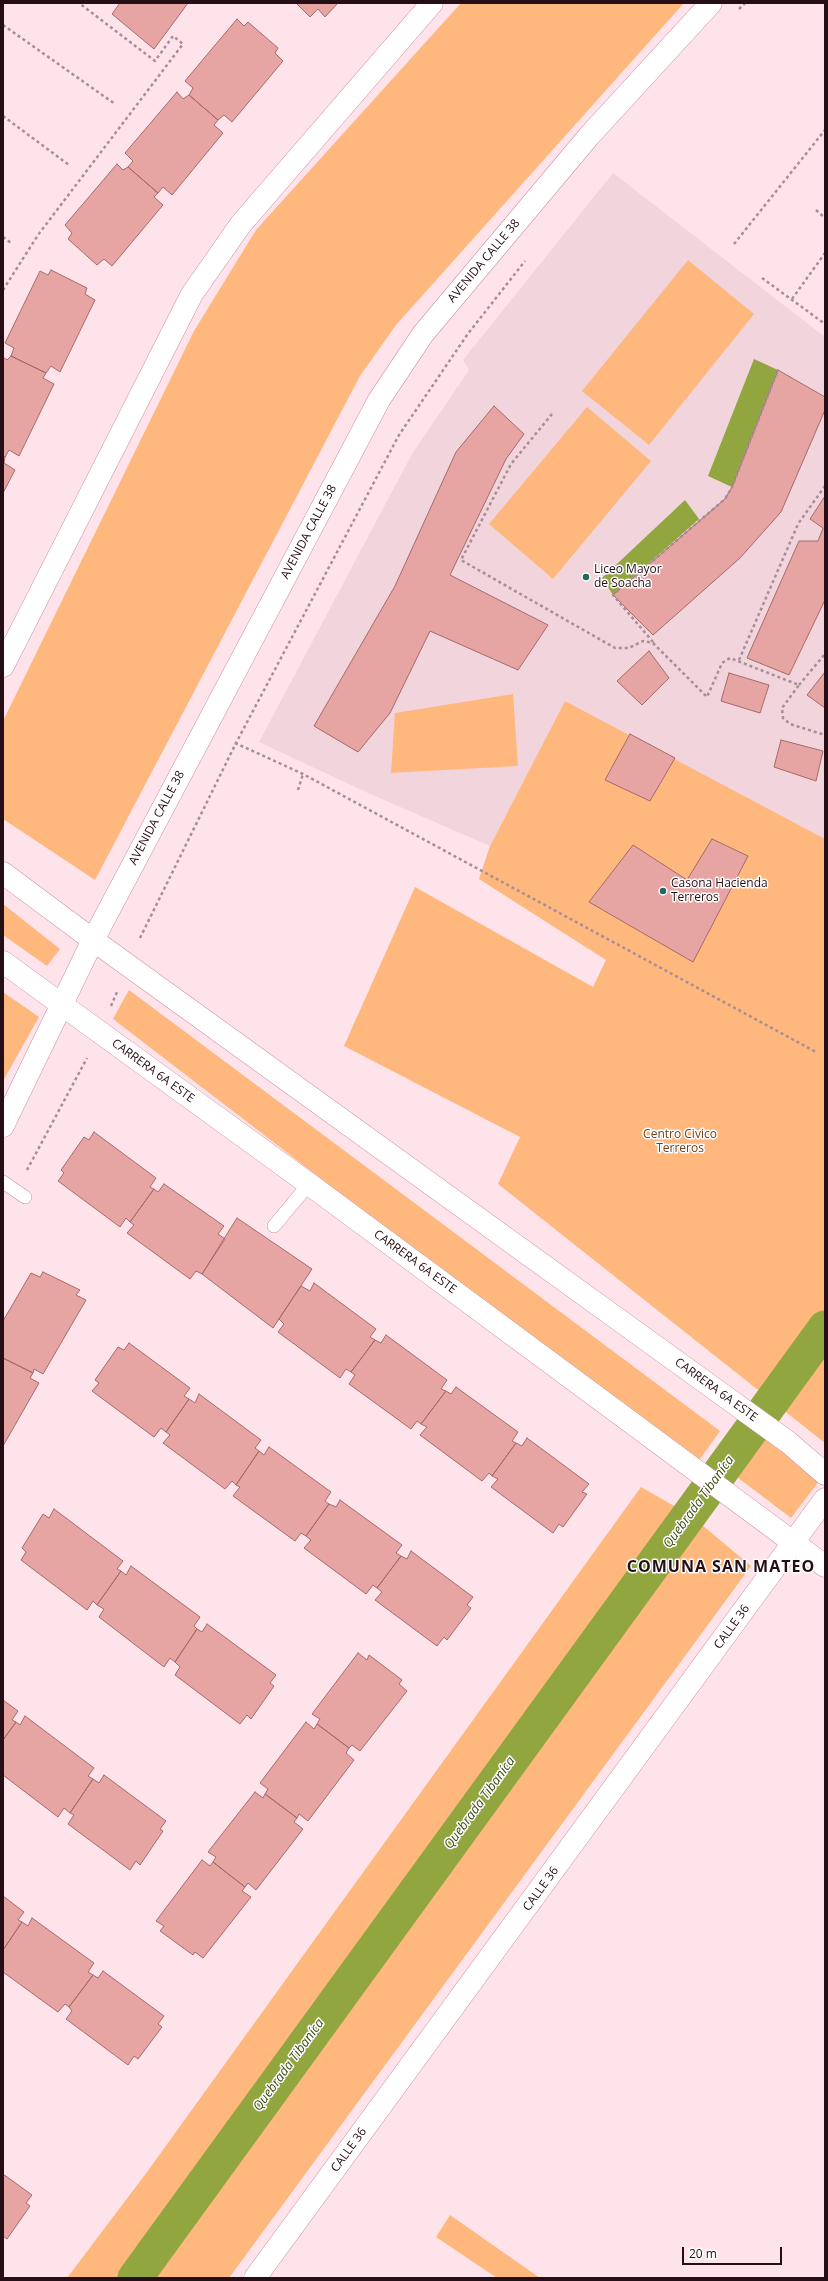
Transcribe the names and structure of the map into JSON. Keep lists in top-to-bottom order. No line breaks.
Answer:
{"streets":{"street":["AVENIDA CALLE 38","CARRERA 6A ESTE","CALLE 36"]},"crossings":[["AVENIDA CALLE 38","CARRERA 6A ESTE"],["CARRERA 6A ESTE","CALLE 36"]],"districts":["COMUNA SAN MATEO"],"water":["Quebrada Tibaníca"],"parks":["Centro Civico Terreros"],"places":["Liceo Mayor de Soacha","Casona Hacienda Terreros"],"scale_bar":"20 m"}
